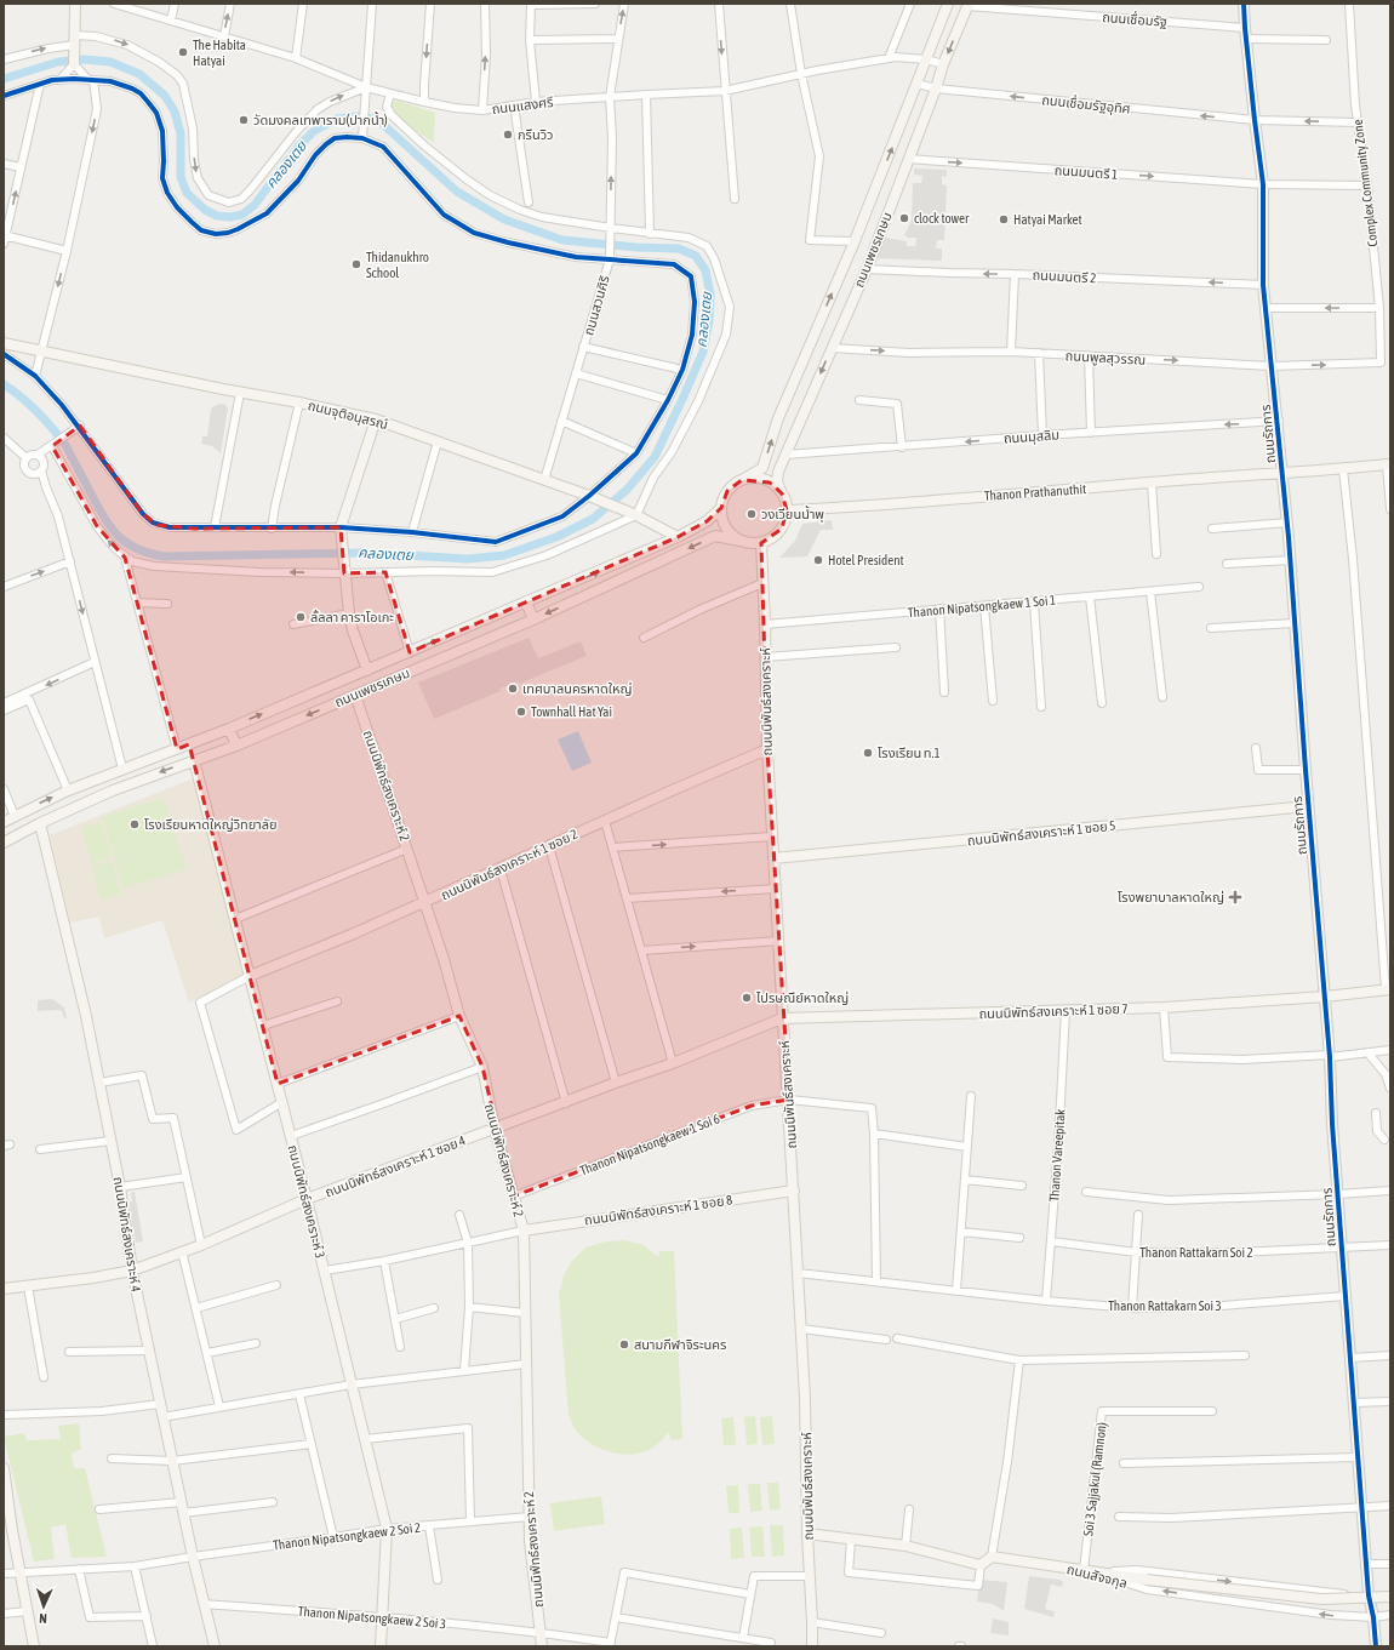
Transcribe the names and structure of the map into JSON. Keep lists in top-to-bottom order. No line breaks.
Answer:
{"streets":{"street":["ถนนเชื่อมรัฐ","ถนนเชื่อมรัฐอุทิศ","ถนนเเสงศรี","ถนนมนตรี 1","Complex Community Zone","ถนนเพชรเกษม","ถนนมนตรี 2","ถนนสวนศิริ","ถนนพูลสุวรรณ","ถนนจุติอนุสรณ์","ถนนรัถการ","ถนนมุสลิม","Thanon Prathanuthit","Thanon Nipatsongkaew 1 Soi 1","ถนนนิพันธ์สงเคราะห์","ถนนนิพัทธ์สงเคราะห์ 2","ถนนนิพัทธ์สงเคราะห์ 1 ซอย 5","ถนนนิพันธ์สงเคราะห์ 1 ซอย 2","ถนนนิพัทธ์สงเคราะห์ 1 ซอย 7","Thanon Nipatsongkaew 1 Soi 6","Thanon Vareepitak","ถนนนิพัทธ์สงเคราะห์ 1 ซอย 4","ถนนนิพัทธ์สงเคราะห์ 3","ถนนนิพัทธ์สงเคราะห์ 1 ซอย 8","ถนนนิพัทธ์สงเคราะห์ 4","Thanon Rattakarn Soi 2","Thanon Rattakarn Soi 3","Soi 3 Sajjakul (Ramnon)","Thanon Nipatsongkaew 2 Soi 2","ถนนสัจจกุล","Thanon Nipatsongkaew 2 Soi 3"]},"crossings":[["ถนนเชื่อมรัฐ","ถนนเพชรเกษม"],["ถนนเชื่อมรัฐ","ถนนรัถการ"],["ถนนเชื่อมรัฐอุทิศ","Complex Community Zone"],["ถนนเชื่อมรัฐอุทิศ","ถนนเพชรเกษม"],["ถนนเชื่อมรัฐอุทิศ","ถนนรัถการ"],["ถนนเเสงศรี","ถนนเพชรเกษม"],["ถนนเเสงศรี","ถนนสวนศิริ"],["ถนนมนตรี 1","Complex Community Zone"],["ถนนมนตรี 1","ถนนเพชรเกษม"],["ถนนมนตรี 1","ถนนรัถการ"],["Complex Community Zone","ถนนพูลสุวรรณ"],["ถนนเพชรเกษม","ถนนมนตรี 2"],["ถนนเพชรเกษม","ถนนพูลสุวรรณ"],["ถนนเพชรเกษม","ถนนจุติอนุสรณ์"],["ถนนเพชรเกษม","ถนนมุสลิม"],["ถนนเพชรเกษม","Thanon Prathanuthit"],["ถนนเพชรเกษม","ถนนนิพันธ์สงเคราะห์"],["ถนนเพชรเกษม","ถนนนิพัทธ์สงเคราะห์ 2"],["ถนนเพชรเกษม","ถนนนิพัทธ์สงเคราะห์ 3"],["ถนนเพชรเกษม","ถนนนิพัทธ์สงเคราะห์ 4"],["ถนนมนตรี 2","ถนนรัถการ"],["ถนนสวนศิริ","ถนนจุติอนุสรณ์"],["ถนนพูลสุวรรณ","ถนนรัถการ"],["ถนนรัถการ","ถนนมุสลิม"],["ถนนรัถการ","Thanon Prathanuthit"],["ถนนรัถการ","ถนนนิพัทธ์สงเคราะห์ 1 ซอย 5"],["ถนนรัถการ","ถนนนิพัทธ์สงเคราะห์ 1 ซอย 7"],["ถนนรัถการ","Thanon Rattakarn Soi 2"],["ถนนรัถการ","Thanon Rattakarn Soi 3"],["ถนนรัถการ","ถนนสัจจกุล"],["Thanon Prathanuthit","ถนนนิพันธ์สงเคราะห์"],["Thanon Nipatsongkaew 1 Soi 1","ถนนนิพันธ์สงเคราะห์"],["ถนนนิพันธ์สงเคราะห์","ถนนนิพัทธ์สงเคราะห์ 1 ซอย 5"],["ถนนนิพันธ์สงเคราะห์","ถนนนิพันธ์สงเคราะห์ 1 ซอย 2"],["ถนนนิพันธ์สงเคราะห์","ถนนนิพัทธ์สงเคราะห์ 1 ซอย 7"],["ถนนนิพันธ์สงเคราะห์","Thanon Nipatsongkaew 1 Soi 6"],["ถนนนิพันธ์สงเคราะห์","ถนนนิพัทธ์สงเคราะห์ 1 ซอย 4"],["ถนนนิพันธ์สงเคราะห์","ถนนนิพัทธ์สงเคราะห์ 1 ซอย 8"],["ถนนนิพันธ์สงเคราะห์","Thanon Rattakarn Soi 3"],["ถนนนิพัทธ์สงเคราะห์ 2","ถนนนิพันธ์สงเคราะห์ 1 ซอย 2"],["ถนนนิพัทธ์สงเคราะห์ 2","Thanon Nipatsongkaew 1 Soi 6"],["ถนนนิพัทธ์สงเคราะห์ 2","ถนนนิพัทธ์สงเคราะห์ 1 ซอย 4"],["ถนนนิพัทธ์สงเคราะห์ 2","ถนนนิพัทธ์สงเคราะห์ 1 ซอย 8"],["ถนนนิพัทธ์สงเคราะห์ 2","Thanon Nipatsongkaew 2 Soi 2"],["ถนนนิพัทธ์สงเคราะห์ 2","Thanon Nipatsongkaew 2 Soi 3"],["ถนนนิพันธ์สงเคราะห์ 1 ซอย 2","ถนนนิพัทธ์สงเคราะห์ 3"],["ถนนนิพัทธ์สงเคราะห์ 1 ซอย 7","Thanon Vareepitak"],["ถนนนิพัทธ์สงเคราะห์ 1 ซอย 7","ถนนนิพัทธ์สงเคราะห์ 1 ซอย 4"],["Thanon Vareepitak","Thanon Rattakarn Soi 2"],["Thanon Vareepitak","Thanon Rattakarn Soi 3"],["ถนนนิพัทธ์สงเคราะห์ 1 ซอย 4","ถนนนิพัทธ์สงเคราะห์ 3"],["ถนนนิพัทธ์สงเคราะห์ 1 ซอย 4","ถนนนิพัทธ์สงเคราะห์ 4"],["ถนนนิพัทธ์สงเคราะห์ 3","Thanon Nipatsongkaew 2 Soi 2"],["ถนนนิพัทธ์สงเคราะห์ 3","Thanon Nipatsongkaew 2 Soi 3"],["ถนนนิพัทธ์สงเคราะห์ 4","Thanon Nipatsongkaew 2 Soi 2"],["ถนนนิพัทธ์สงเคราะห์ 4","Thanon Nipatsongkaew 2 Soi 3"],["Soi 3 Sajjakul (Ramnon)","ถนนสัจจกุล"]],"one_way":["ถนนเชื่อมรัฐอุทิศ","ถนนมนตรี 1","ถนนมนตรี 2","ถนนพูลสุวรรณ","ถนนมุสลิม"],"water":["คลองเตย"],"places":{"other":["The Habita Hatyai","วัดมงคลเทพาราม(ปากน้ำ)","กรีนวิว","clock tower","Hatyai Market","Thidanukhro School","วงเวียนน้ำพุ","Hotel President","ลั้ลลา คาราโอเกะ","เทศบาลนครหาดใหญ่","Townhall Hat Yai","โรงเรียน ท.1","โรงเรียนหาดใหญ่วิทยาลัย","ไปรษณีย์หาดใหญ่","สนามกีฬาจิระนคร"],"health":["โรงพยาบาลหาดใหญ่"]},"north":"bottom"}
